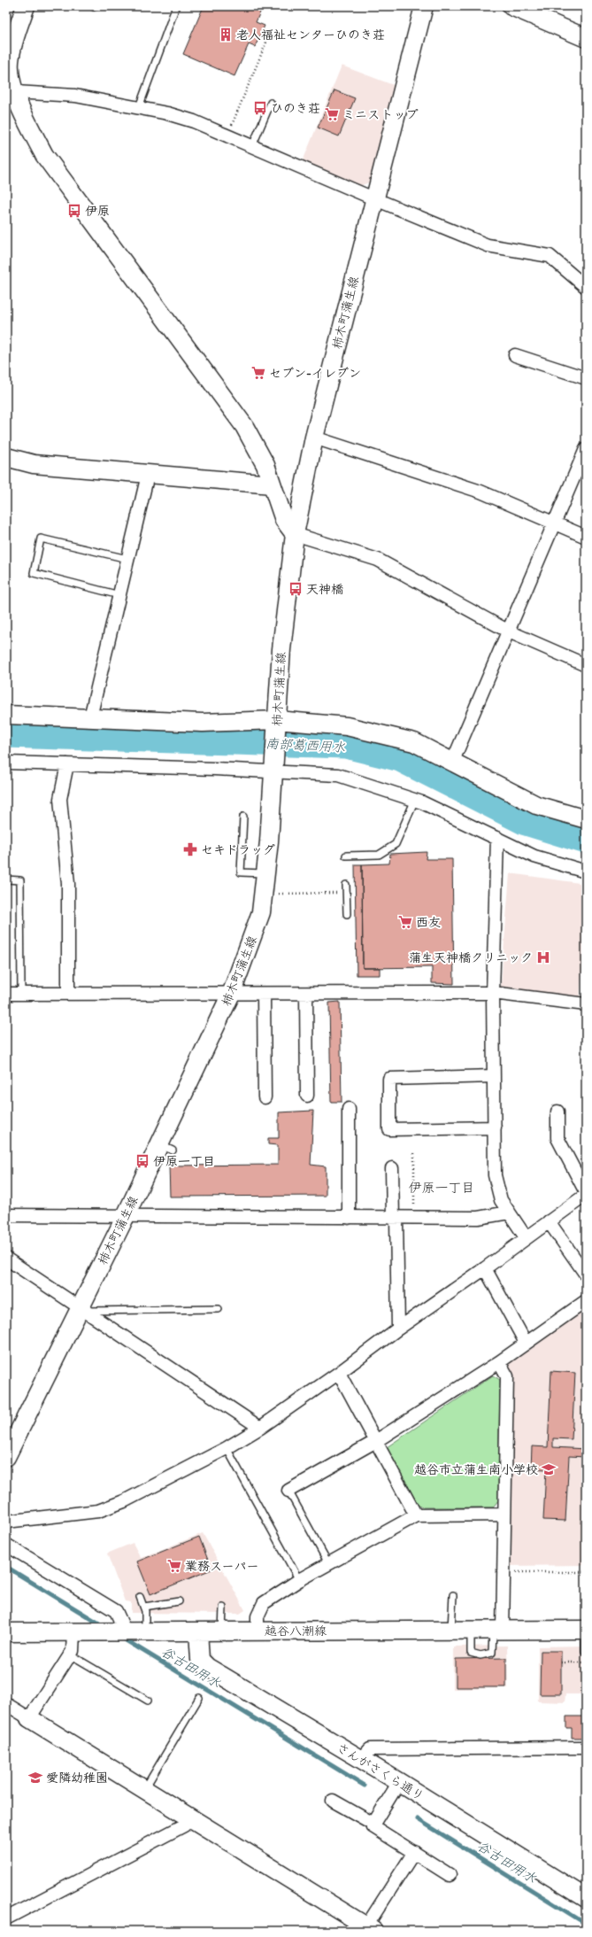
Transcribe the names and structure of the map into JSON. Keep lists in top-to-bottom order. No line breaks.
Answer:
{"streets":{"street":["柿木町蒲生線","越谷八潮線","さんがさくら通り"]},"crossings":[["越谷八潮線","さんがさくら通り"]],"districts":["伊原一丁目"],"water":["南部葛西用水","谷古田用水"],"places":{"building":["老人福祉センターひのき荘"],"bus stop":["ひのき荘","伊原","天神橋","伊原一丁目"],"supermarket":["ミニストップ","セブン-イレブン","西友","業務スーパー"],"pharmacy":["セキドラッグ"],"hospital":["蒲生天神橋クリニック"],"school or university":["越谷市立蒲生南小学校","愛隣幼稚園"]}}
